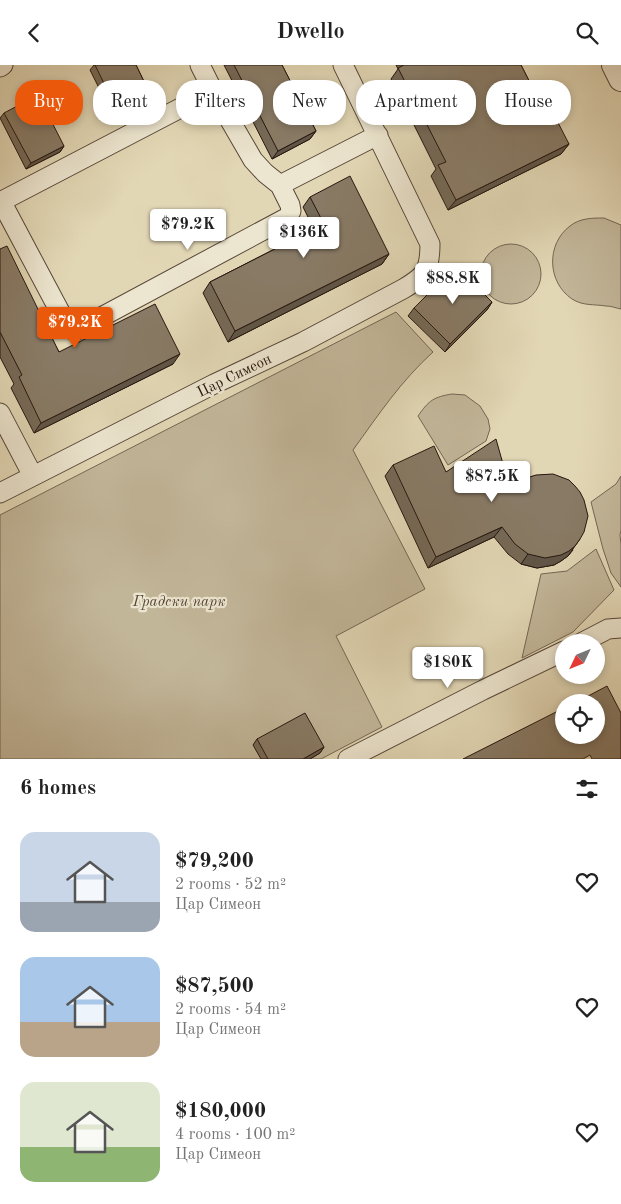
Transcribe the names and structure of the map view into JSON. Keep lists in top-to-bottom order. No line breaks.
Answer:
{"streets":{"street":["Цар Симеон"]},"parks":["Градски парк"],"north":"bottom left","page":{"header":"Dwello","chip":["Buy","Rent","Filters","New","Apartment","House"],"price":["$79.2K","$136K","$88.8K","$79.2K","$87.5K","$180K"],"heading":"6 homes","list":[{"name":"$79,200","note":"2 rooms · 52 m² · Цар Симеон"},{"name":"$87,500","note":"2 rooms · 54 m² · Цар Симеон"},{"name":"$180,000","note":"4 rooms · 100 m² · Цар Симеон"}]}}
